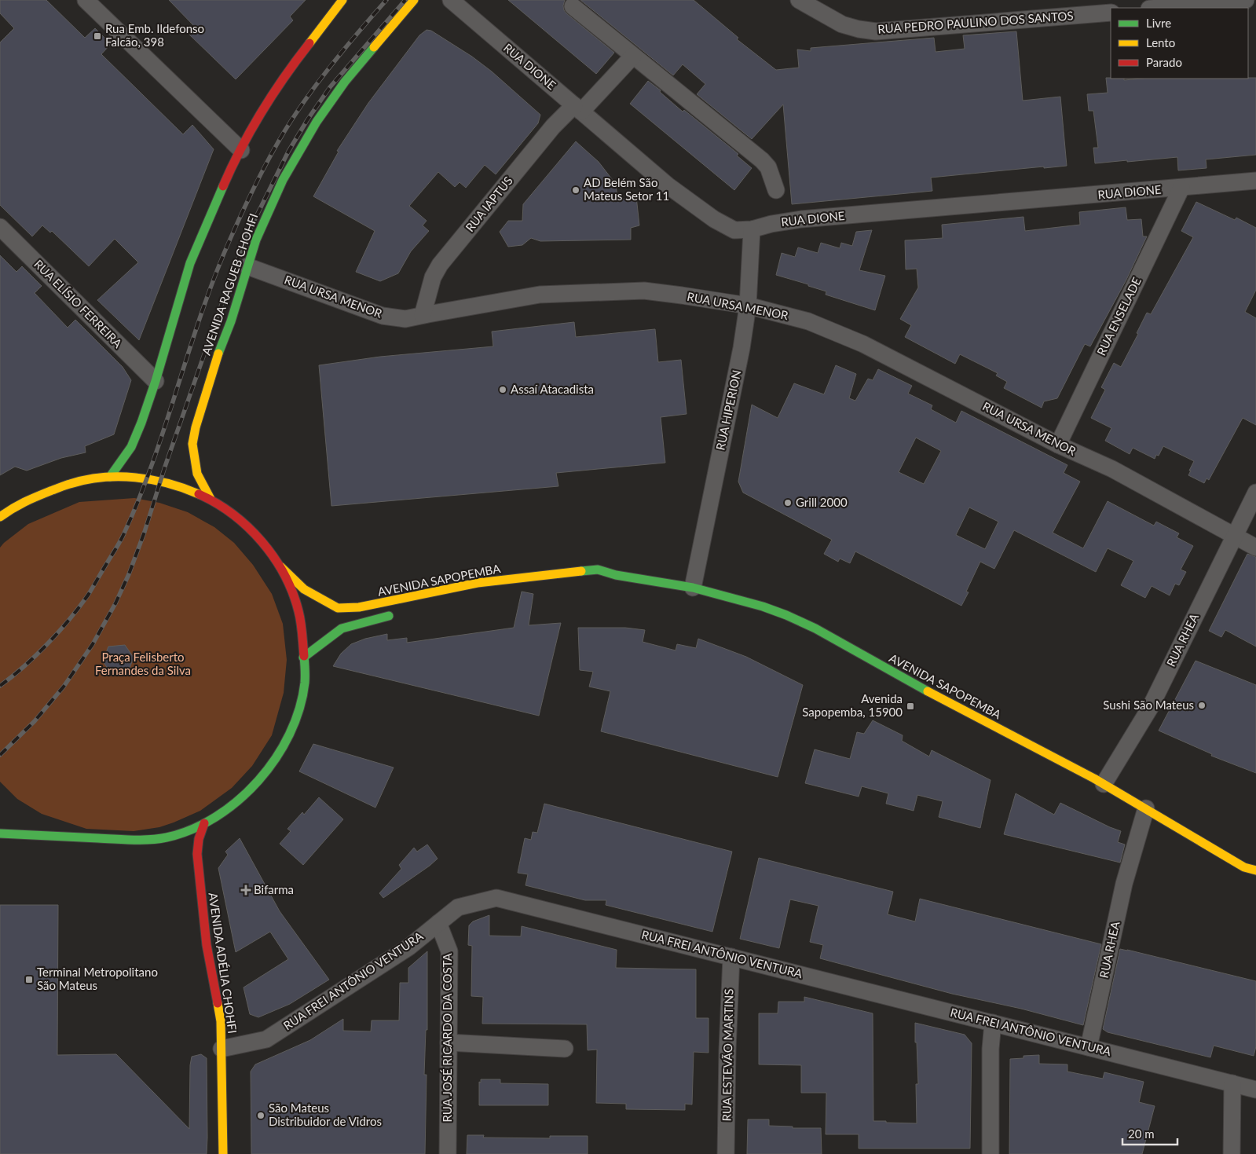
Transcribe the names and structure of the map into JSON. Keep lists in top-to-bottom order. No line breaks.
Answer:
{"streets":{"main road":["AVENIDA RAGUEB CHOHFI","AVENIDA SAPOPEMBA","AVENIDA ADÉLIA CHOHFI"],"street":["RUA PEDRO PAULINO DOS SANTOS","RUA DIONE","RUA IAPTUS","RUA URSA MENOR","RUA ELÍSIO FERREIRA","RUA ENSELADE","RUA HIPERION","RUA RHEA","RUA FREI ANTÔNIO VENTURA","RUA JOSÉ RICARDO DA COSTA","RUA ESTEVÃO MARTINS"]},"crossings":[["RUA DIONE","RUA IAPTUS"],["RUA DIONE","RUA ENSELADE"],["RUA DIONE","RUA HIPERION"],["RUA IAPTUS","RUA URSA MENOR"],["AVENIDA RAGUEB CHOHFI","RUA URSA MENOR"],["RUA URSA MENOR","RUA ENSELADE"],["RUA URSA MENOR","RUA HIPERION"],["RUA URSA MENOR","RUA RHEA"],["RUA HIPERION","AVENIDA SAPOPEMBA"],["AVENIDA SAPOPEMBA","RUA RHEA"],["RUA RHEA","RUA FREI ANTÔNIO VENTURA"],["RUA FREI ANTÔNIO VENTURA","AVENIDA ADÉLIA CHOHFI"],["RUA FREI ANTÔNIO VENTURA","RUA JOSÉ RICARDO DA COSTA"],["RUA FREI ANTÔNIO VENTURA","RUA ESTEVÃO MARTINS"]],"parks":["Praça Felisberto Fernandes da Silva"],"places":{"transit":["Rua Emb. Ildefonso Falcão, 398","Avenida Sapopemba, 15900","Terminal Metropolitano São Mateus"],"other":["AD Belém São Mateus Setor 11","Assaí Atacadista","Grill 2000","Sushi São Mateus","São Mateus Distribuidor de Vidros"],"health":["Bifarma"]},"legend":["Livre","Lento","Parado"],"scale_bar":"20 m"}
